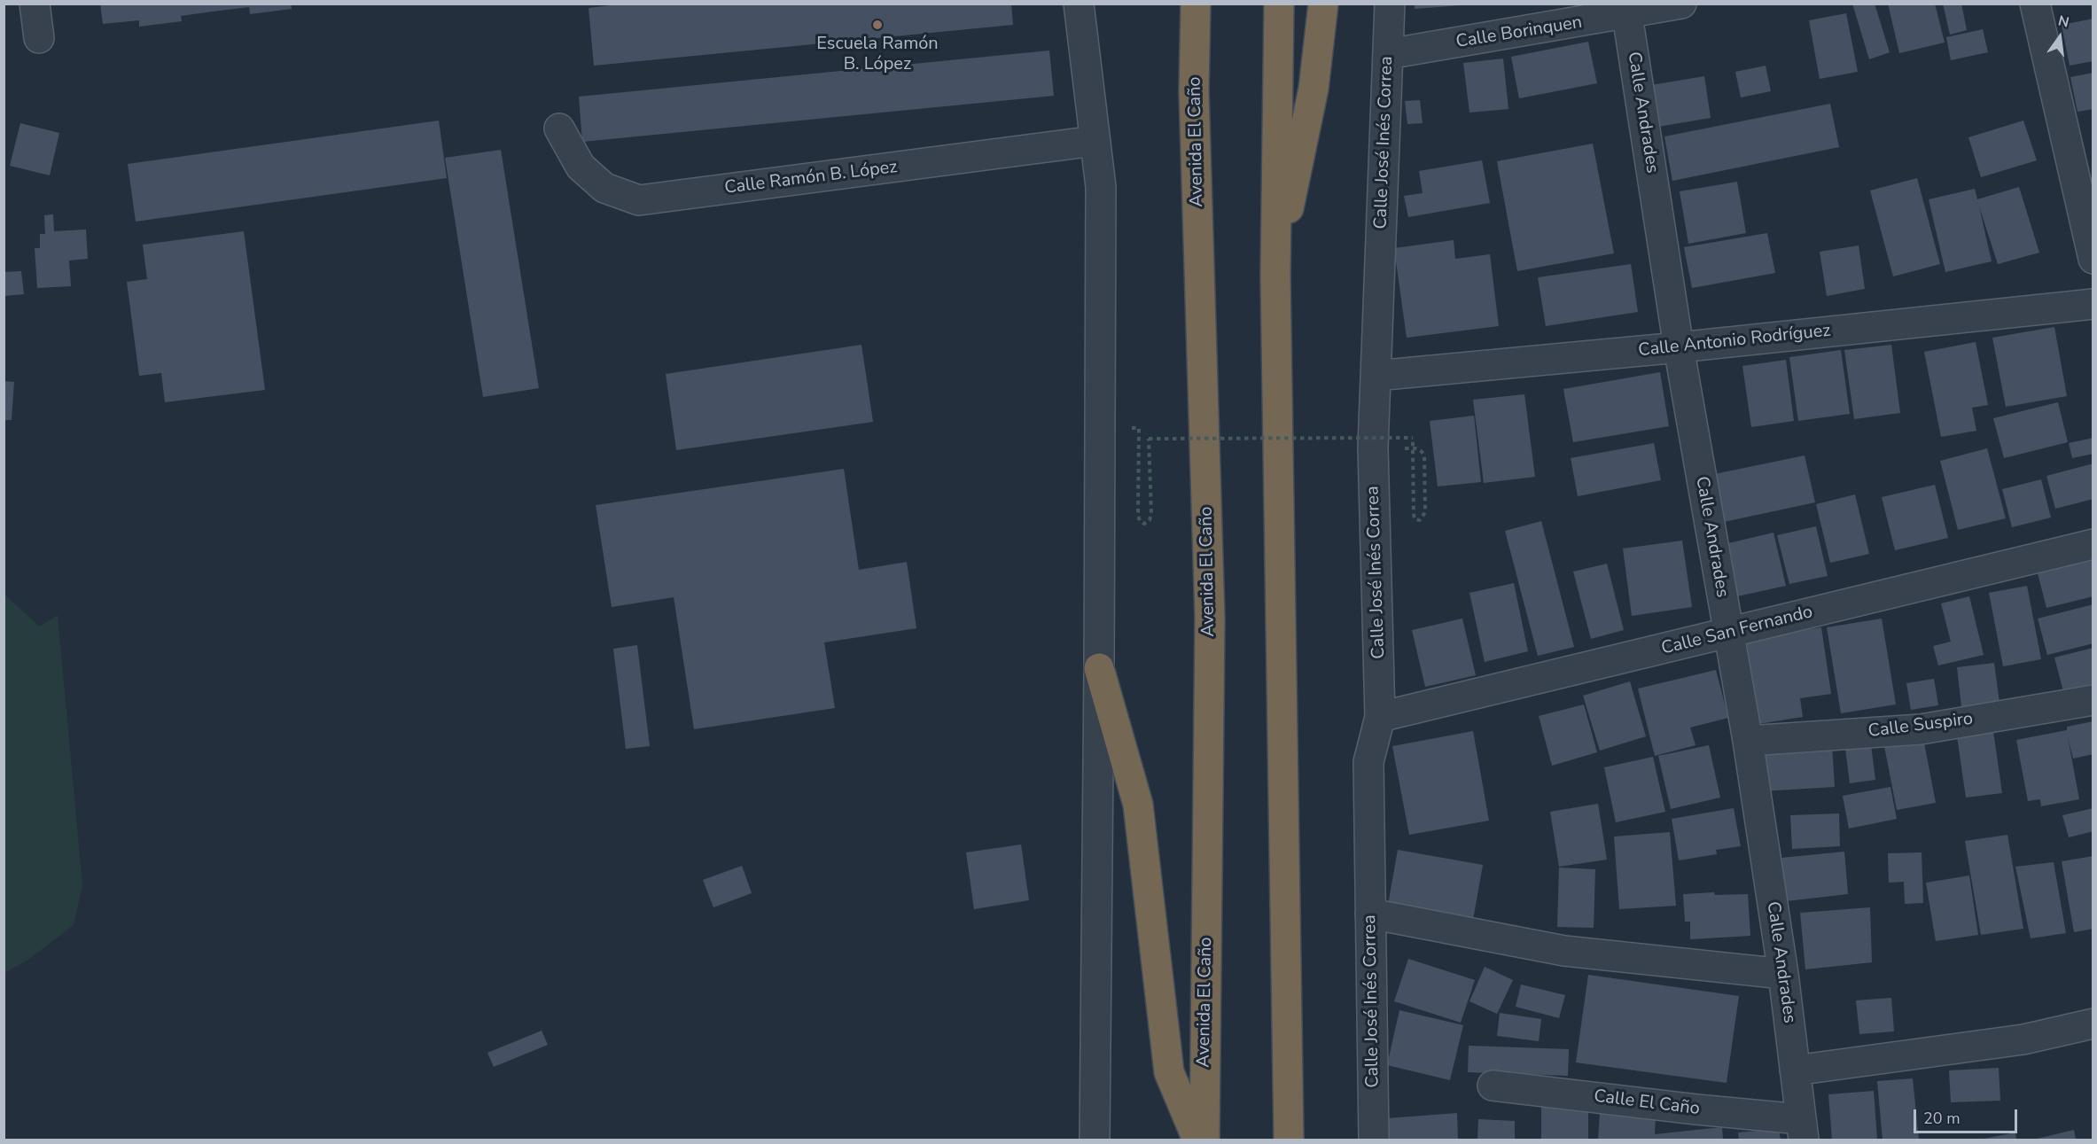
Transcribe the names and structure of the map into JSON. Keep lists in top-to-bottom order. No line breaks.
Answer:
{"streets":{"highway":["Avenida El Caño"],"street":["Calle Borinquen","Calle Andrades","Calle José Inés Correa","Calle Ramón B. López","Calle Antonio Rodríguez","Calle San Fernando","Calle Suspiro","Calle El Caño"]},"crossings":[["Calle Borinquen","Calle Andrades"],["Calle Borinquen","Calle José Inés Correa"],["Calle Andrades","Calle Antonio Rodríguez"],["Calle Andrades","Calle San Fernando"],["Calle Andrades","Calle Suspiro"],["Calle Andrades","Calle El Caño"],["Calle José Inés Correa","Calle Antonio Rodríguez"],["Calle José Inés Correa","Calle San Fernando"]],"places":["Escuela Ramón B. López"],"scale_bar":"20 m","north":"top"}
